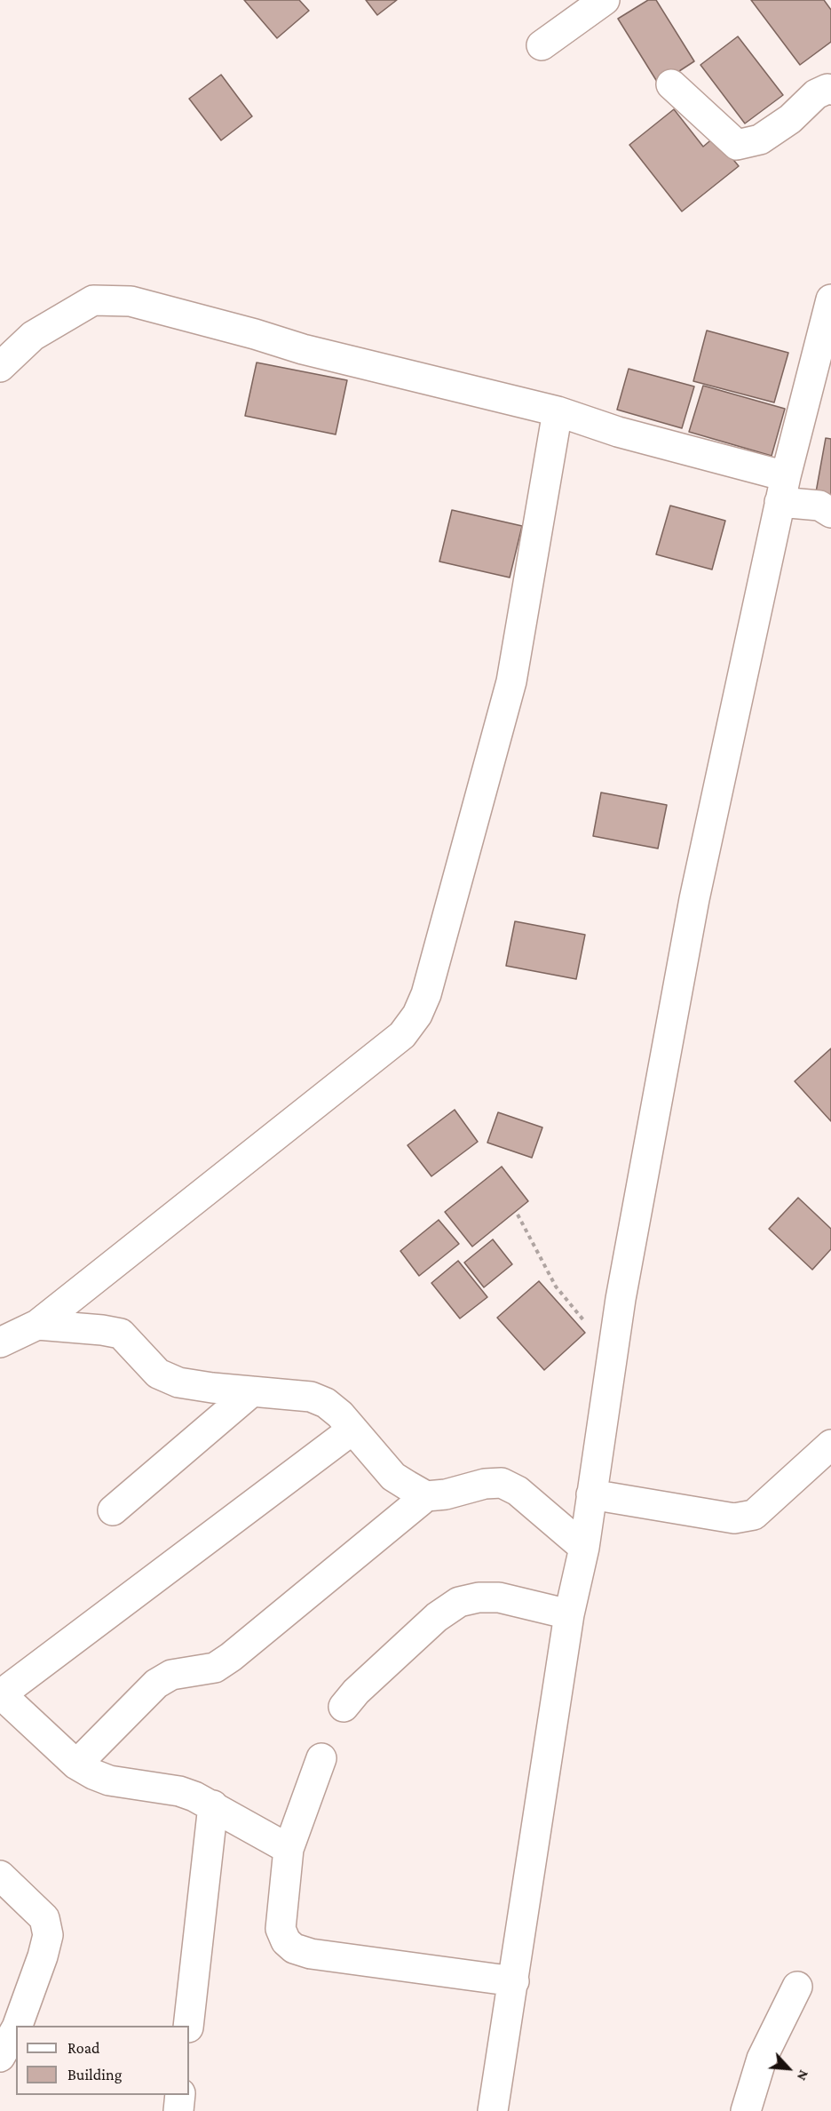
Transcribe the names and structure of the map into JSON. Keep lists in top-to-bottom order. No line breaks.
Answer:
{"legend":["Road","Building"],"north":"bottom right"}
